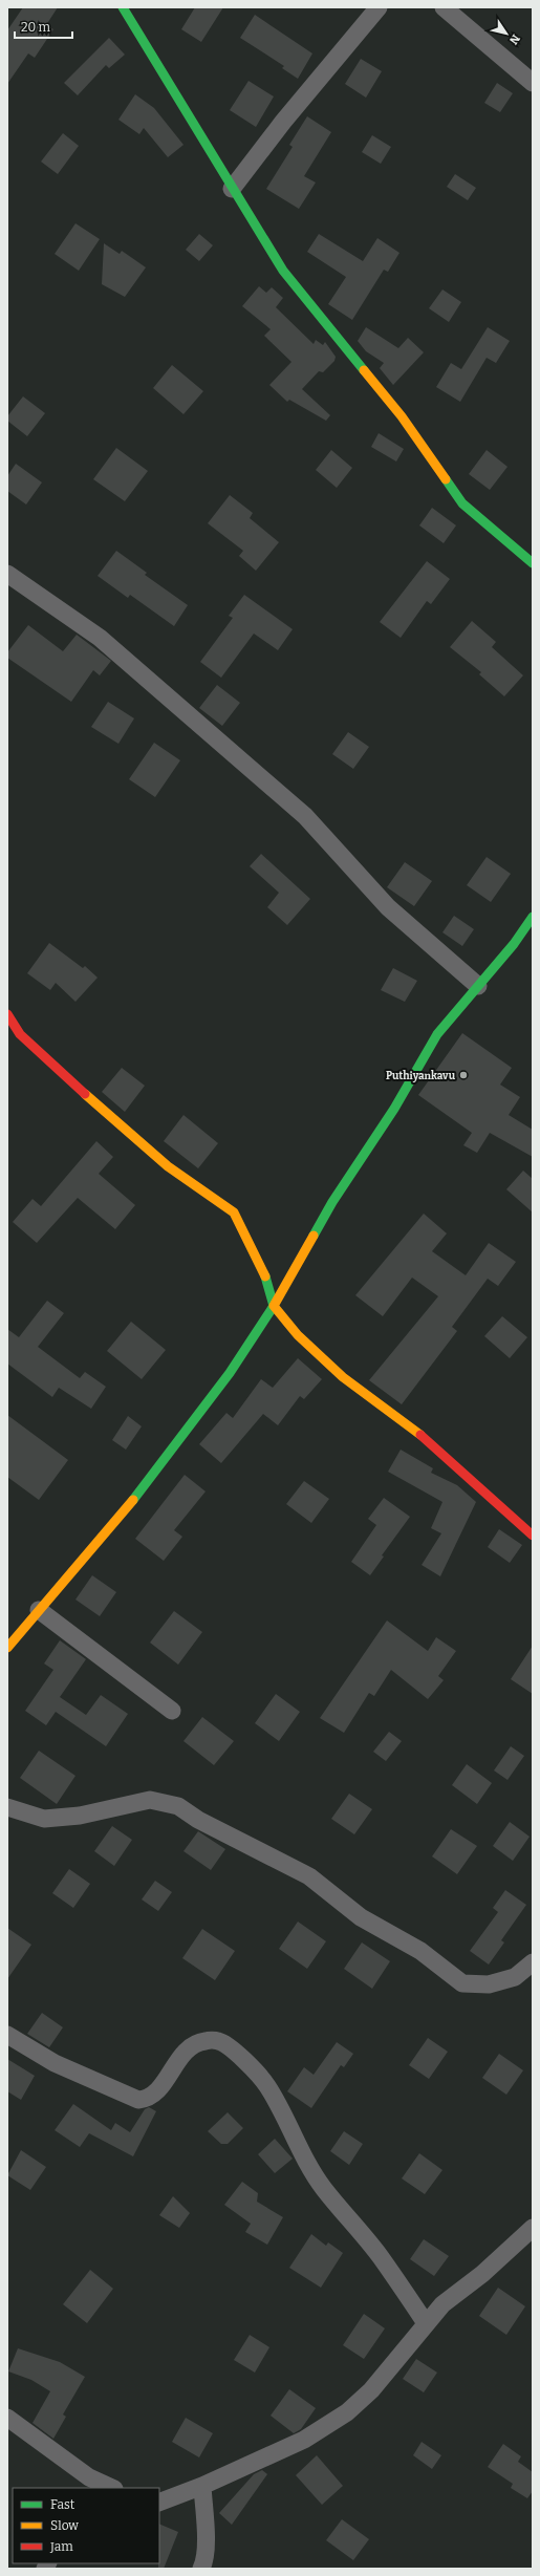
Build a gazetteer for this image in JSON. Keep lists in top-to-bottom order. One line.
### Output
{"places":["Puthiyankavu"],"legend":["Fast","Slow","Jam"],"scale_bar":"20 m","north":"bottom right"}
